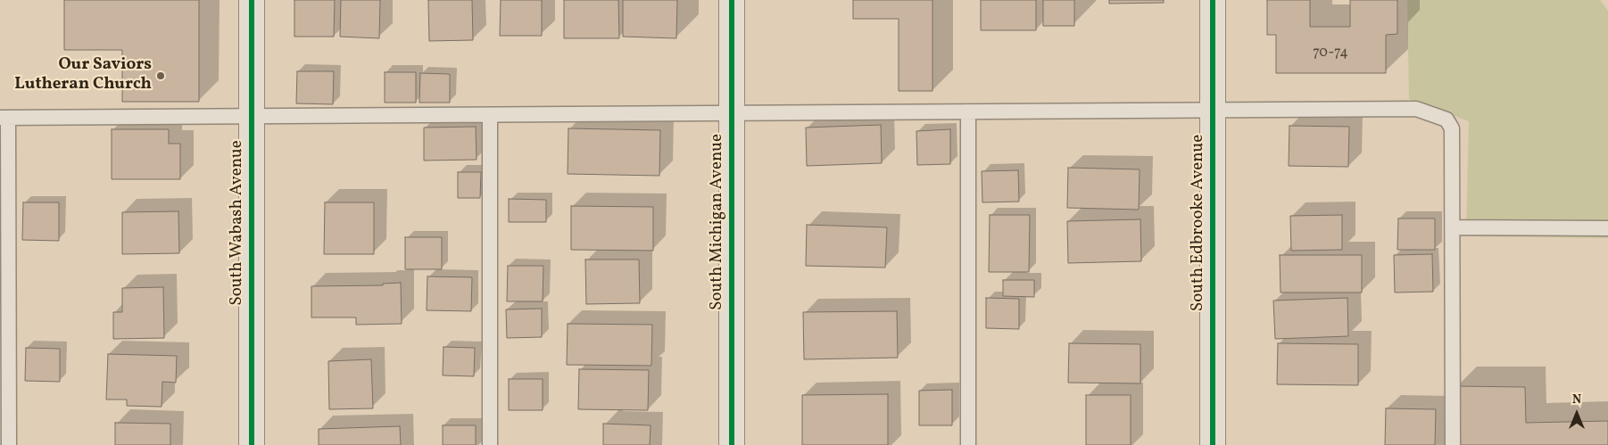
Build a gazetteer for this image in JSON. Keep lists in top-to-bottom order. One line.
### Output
{"streets":{"street":["South Michigan Avenue","South Wabash Avenue","South Edbrooke Avenue"]},"places":["Our Saviors Lutheran Church"],"house_numbers":["70-74"],"north":"top"}
